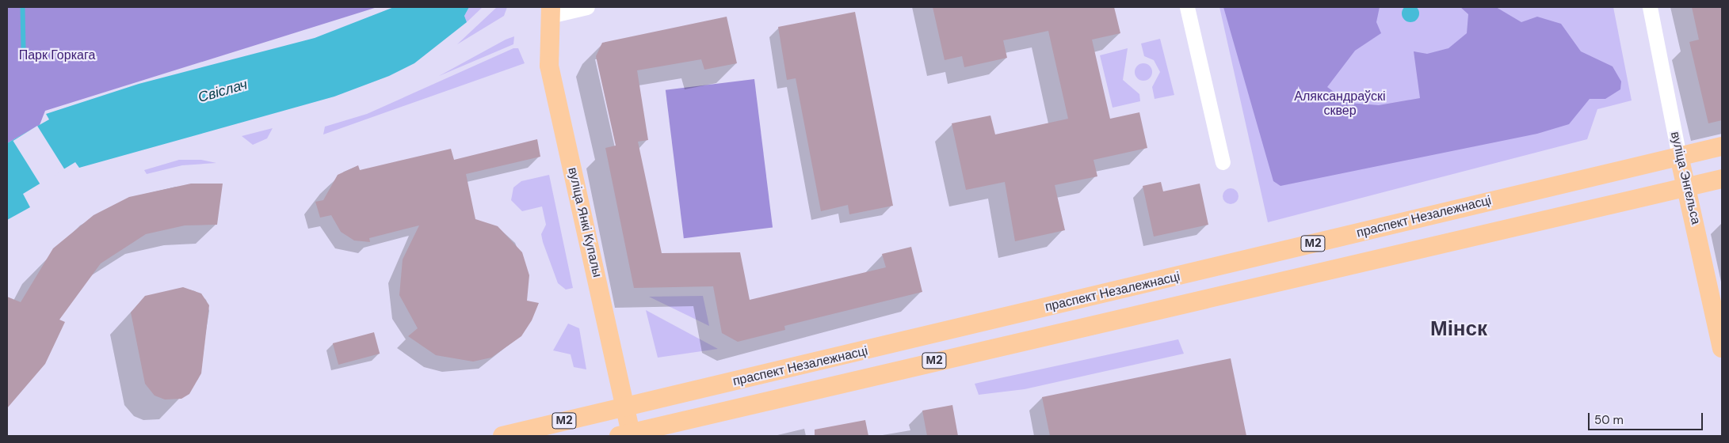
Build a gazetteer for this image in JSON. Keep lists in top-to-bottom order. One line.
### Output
{"streets":{"main road":["вуліца Энгельса","праспект Незалежнасці","вуліца Янкі Купалы","М2"]},"crossings":[["вуліца Энгельса","праспект Незалежнасці"],["праспект Незалежнасці","вуліца Янкі Купалы"]],"districts":["Мінск"],"water":["Свіслач"],"parks":["Парк Горкага","Аляксандраўскі сквер"],"scale_bar":"50 m"}
